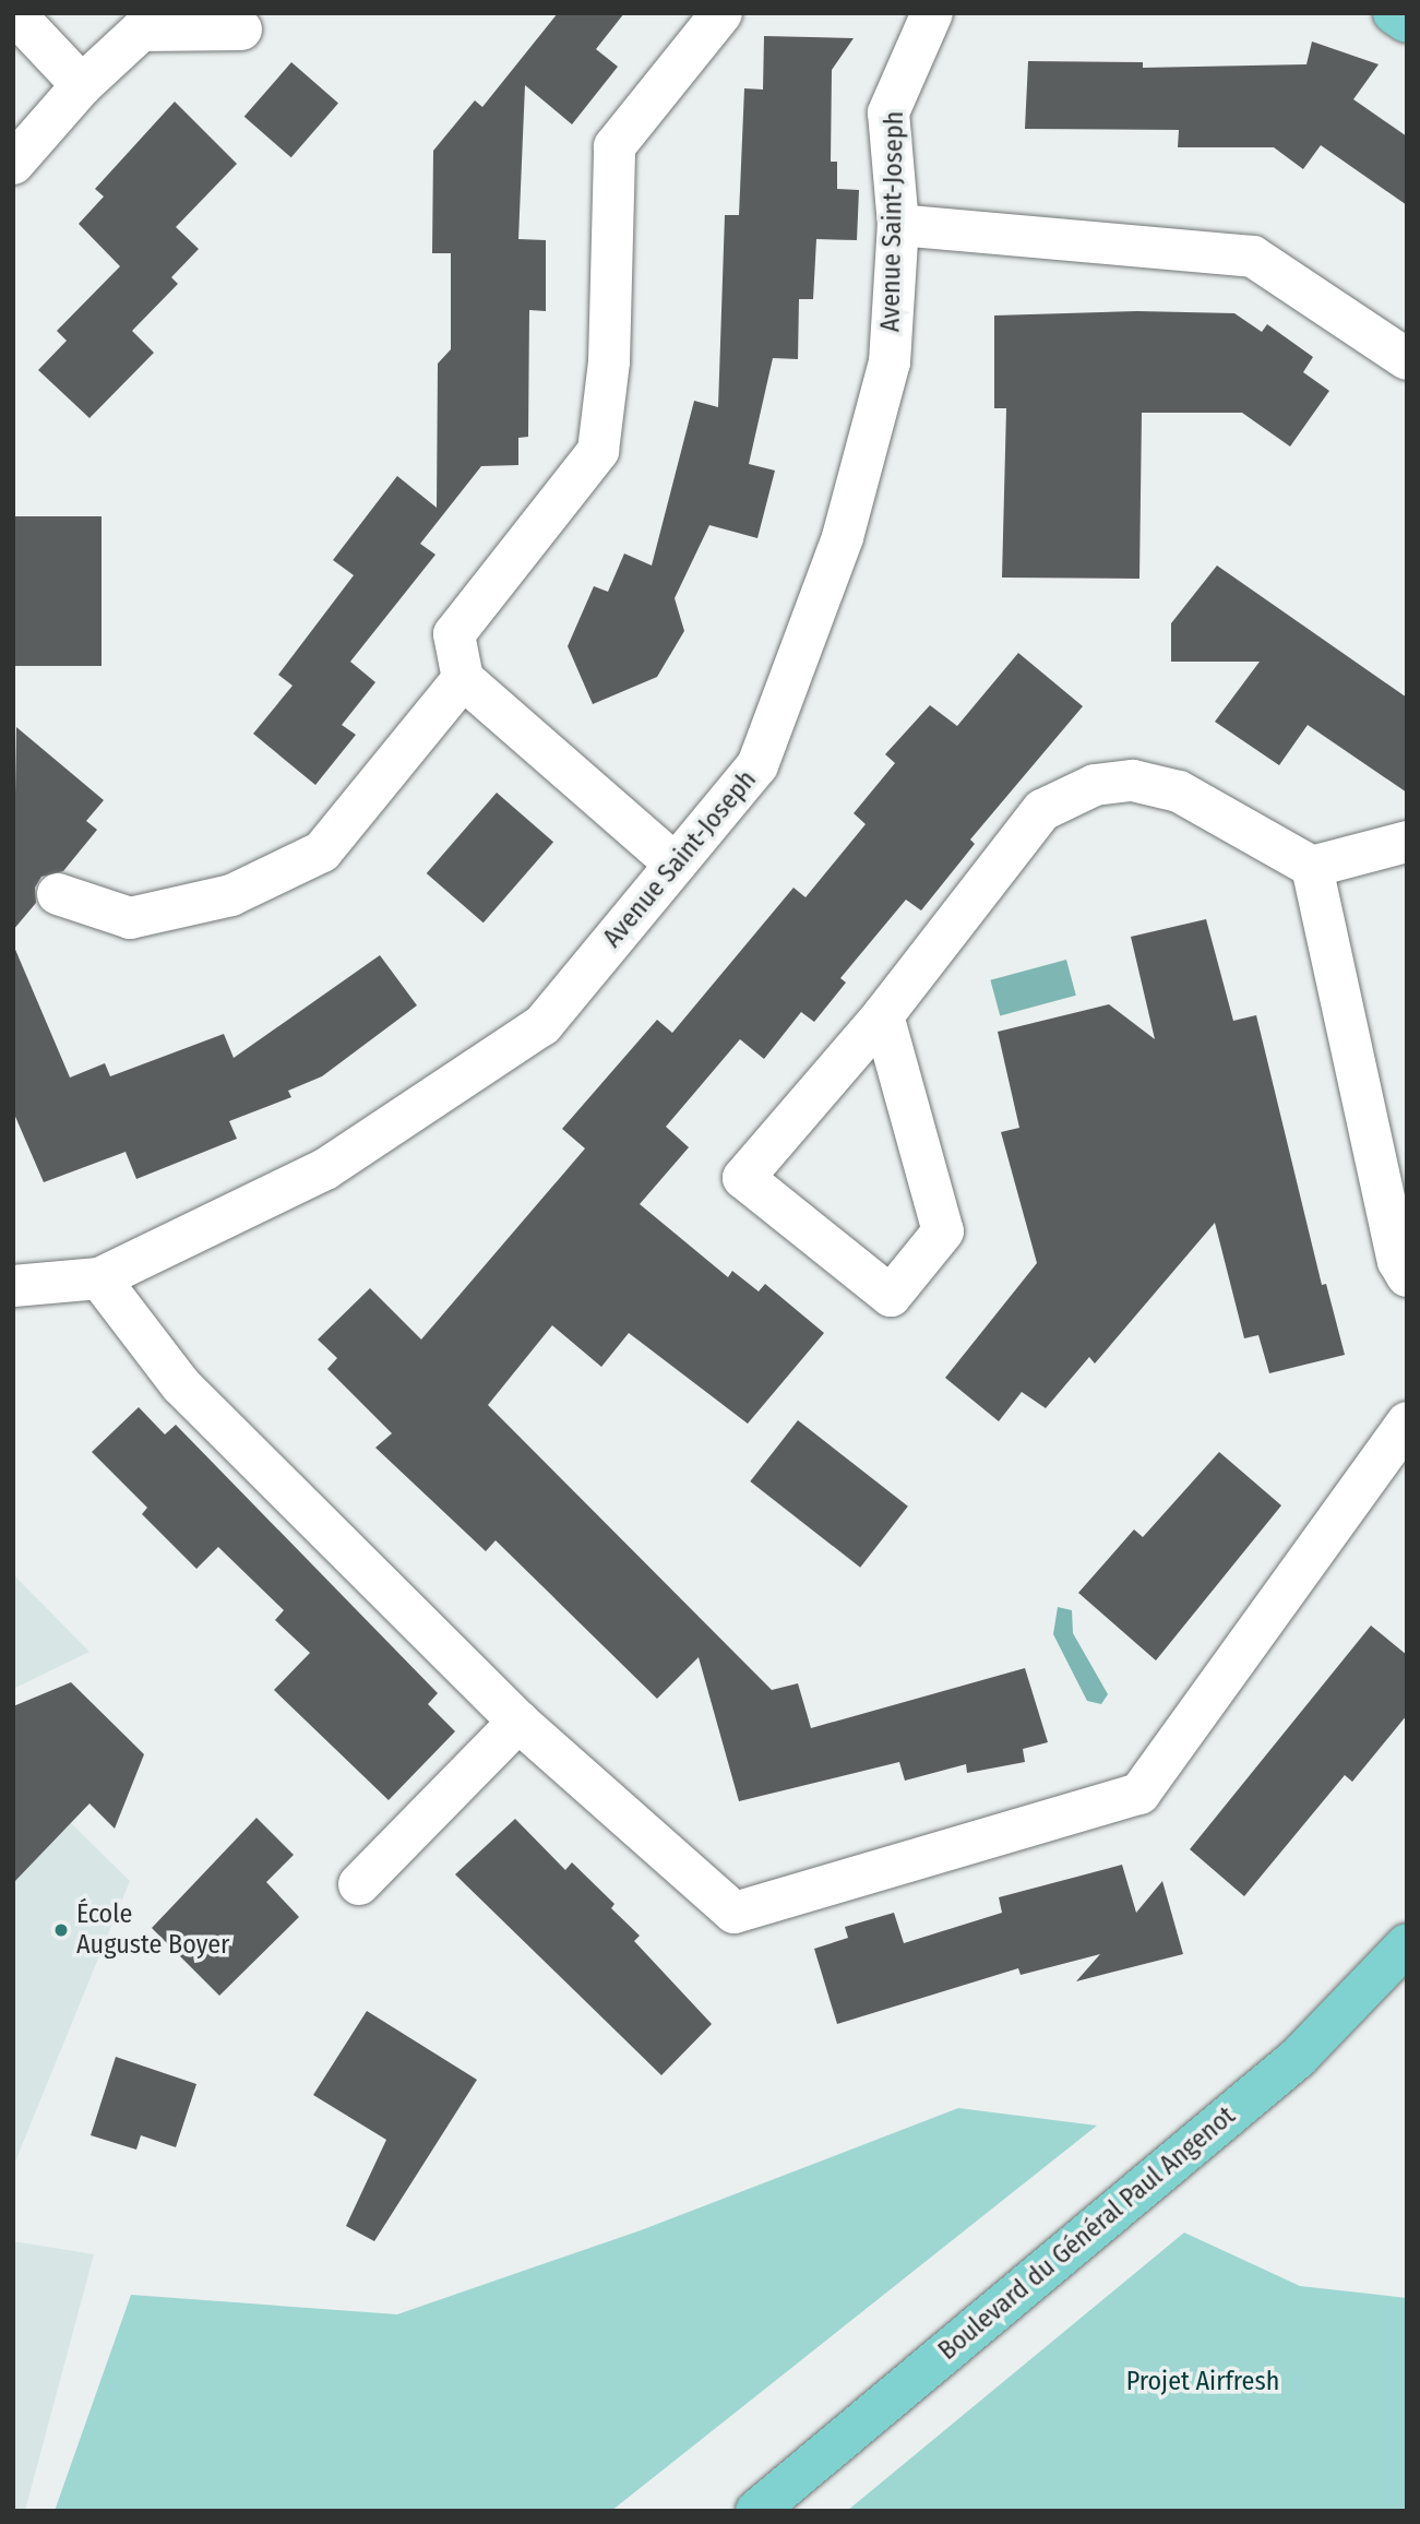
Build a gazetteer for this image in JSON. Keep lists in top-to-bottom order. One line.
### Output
{"streets":{"main road":["Boulevard du Général Paul Angenot"],"street":["Avenue Saint-Joseph"]},"parks":["Projet Airfresh"],"places":["École Auguste Boyer"]}
